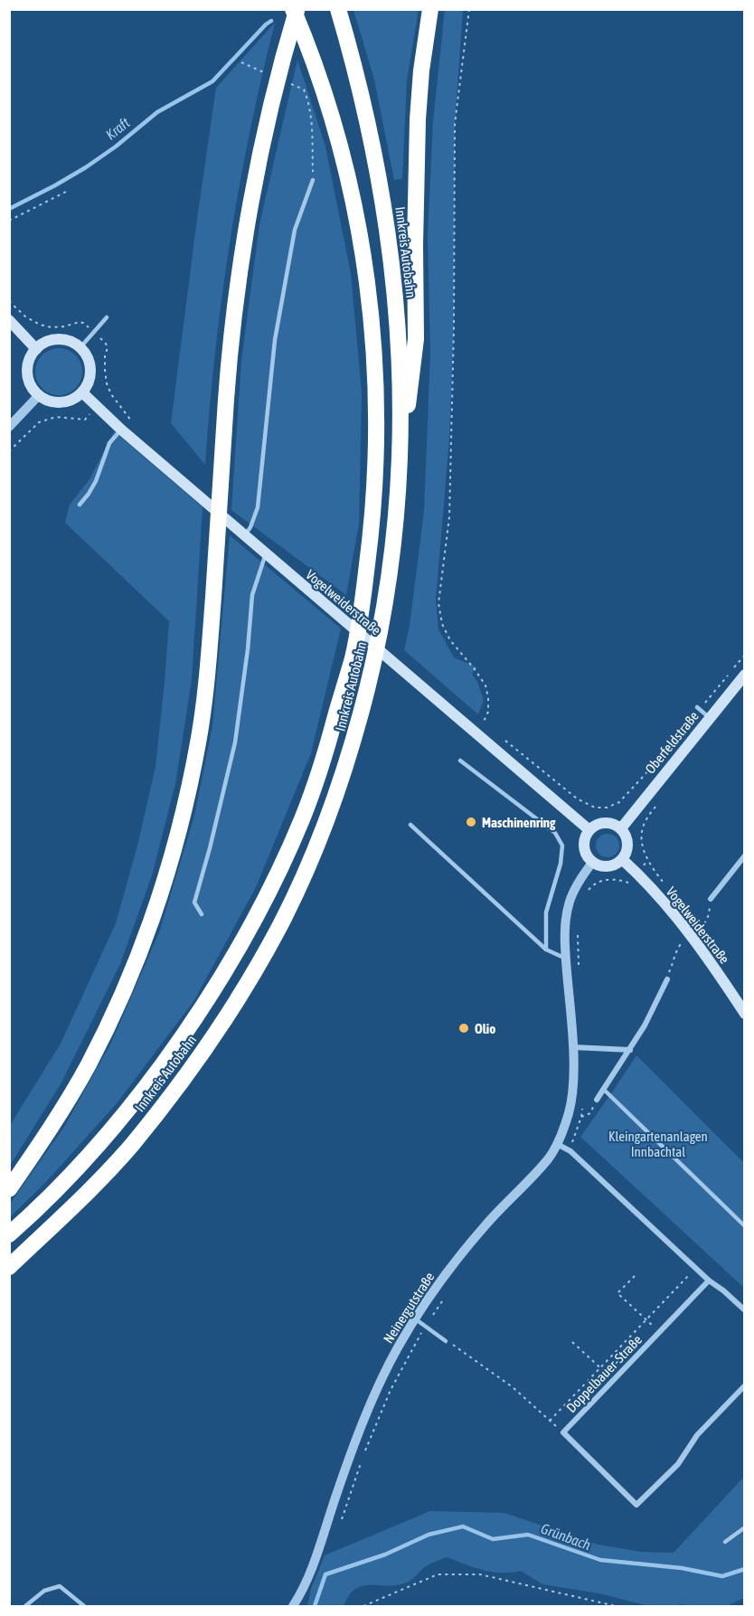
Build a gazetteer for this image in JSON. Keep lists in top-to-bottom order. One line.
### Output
{"streets":{"highway":["Innkreis Autobahn"],"main road":["Vogelweiderstraße","Oberfeldstraße"],"street":["Neinergutstraße","Doppelbauer-Straße"]},"crossings":[["Vogelweiderstraße","Oberfeldstraße"],["Vogelweiderstraße","Neinergutstraße"],["Oberfeldstraße","Neinergutstraße"]],"water":["Kraft","Grünbach"],"parks":["Kleingartenanlagen Innbachtal"],"places":["Maschinenring","Olio"]}
